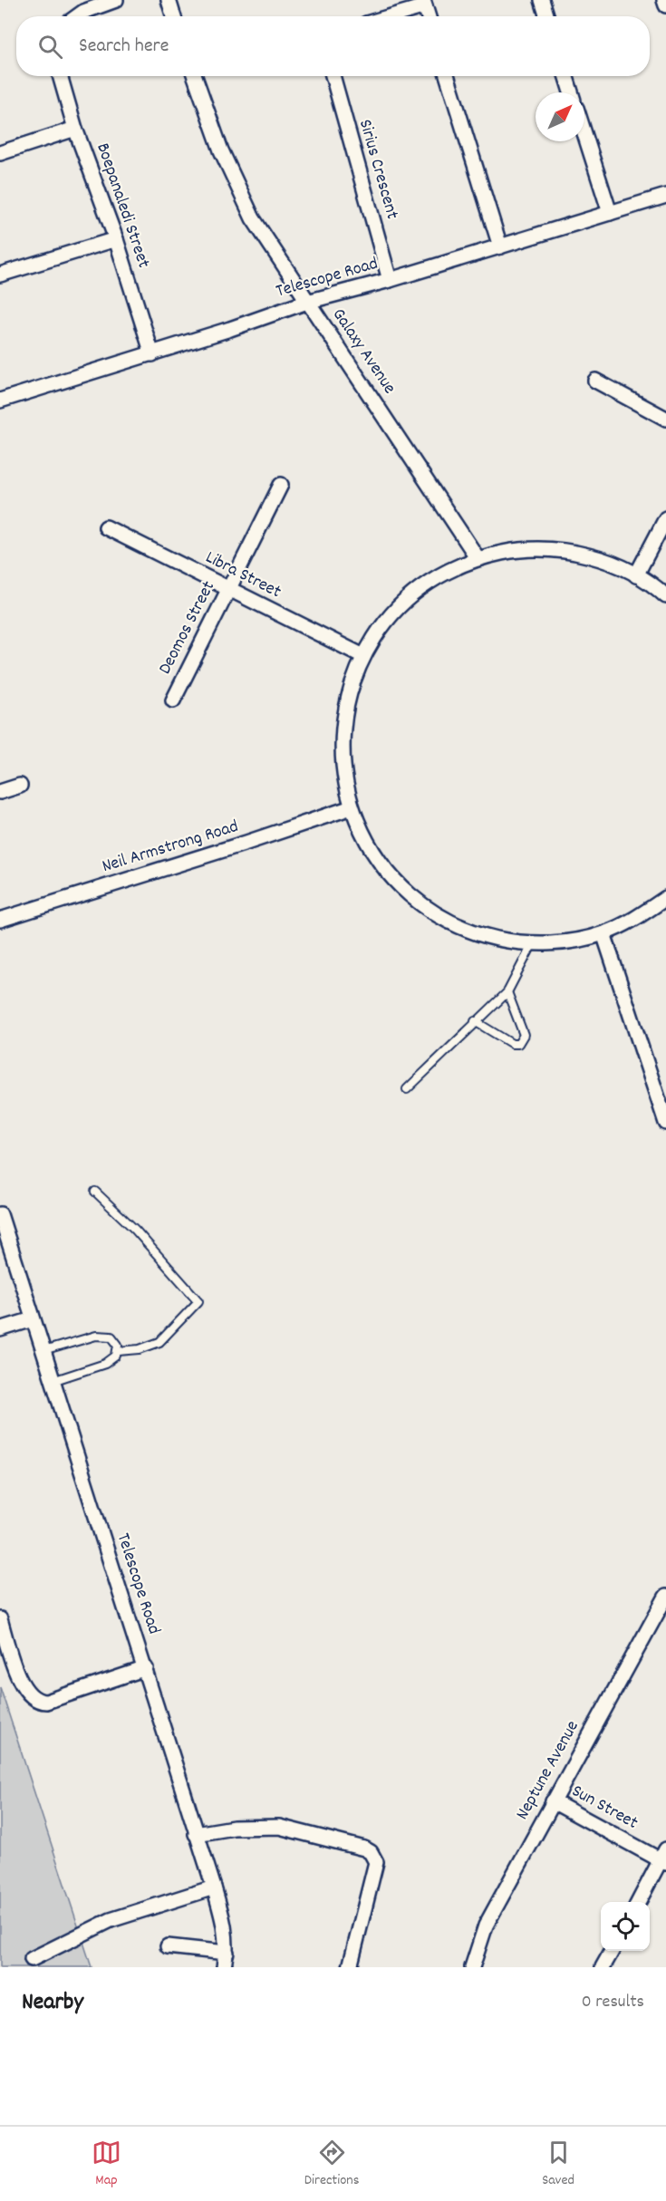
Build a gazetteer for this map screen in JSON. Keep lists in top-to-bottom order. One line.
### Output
{"streets":{"street":["Sirius Crescent","Boepanaledi Street","Telescope Road","Galaxy Avenue","Libra Street","Deomos Street","Neil Armstrong Road","Neptune Avenue","Sun Street"]},"crossings":[["Sirius Crescent","Telescope Road"],["Boepanaledi Street","Telescope Road"],["Telescope Road","Galaxy Avenue"],["Libra Street","Deomos Street"],["Neptune Avenue","Sun Street"]],"north":"top right","page":{"search":"Search here","heading":["Nearby","0 results"],"nav":["Map","Directions","Saved"]}}
